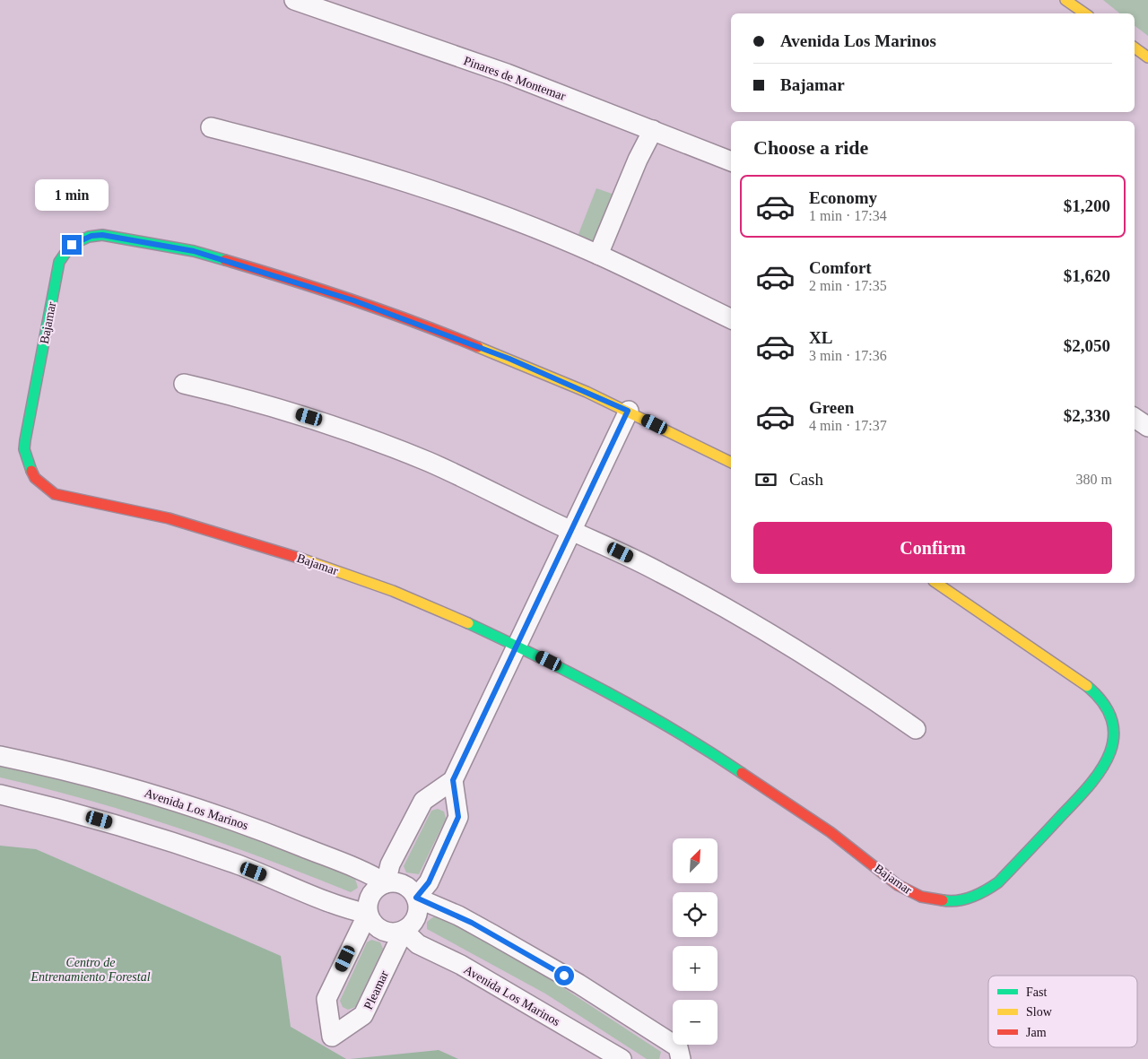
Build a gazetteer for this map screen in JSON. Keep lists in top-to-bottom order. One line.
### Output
{"streets":{"street":["Pinares de Montemar","Bajamar","Avenida Los Marinos","Pleamar"]},"crossings":[["Avenida Los Marinos","Pleamar"]],"parks":["Centro de Entrenamiento Forestal"],"legend":["Fast","Slow","Jam"],"north":"top right","page":{"banner":["Avenida Los Marinos","Bajamar"],"heading":"Choose a ride","list":[{"name":"Economy","note":"1 min · 17:34","value":"$1,200"},{"name":"Comfort","note":"2 min · 17:35","value":"$1,620"},{"name":"XL","note":"3 min · 17:36","value":"$2,050"},{"name":"Green","note":"4 min · 17:37","value":"$2,330"}],"bubble":"1 min","pay":["Cash","380 m"],"buttons":"Confirm","map_buttons":["+","−"]}}
